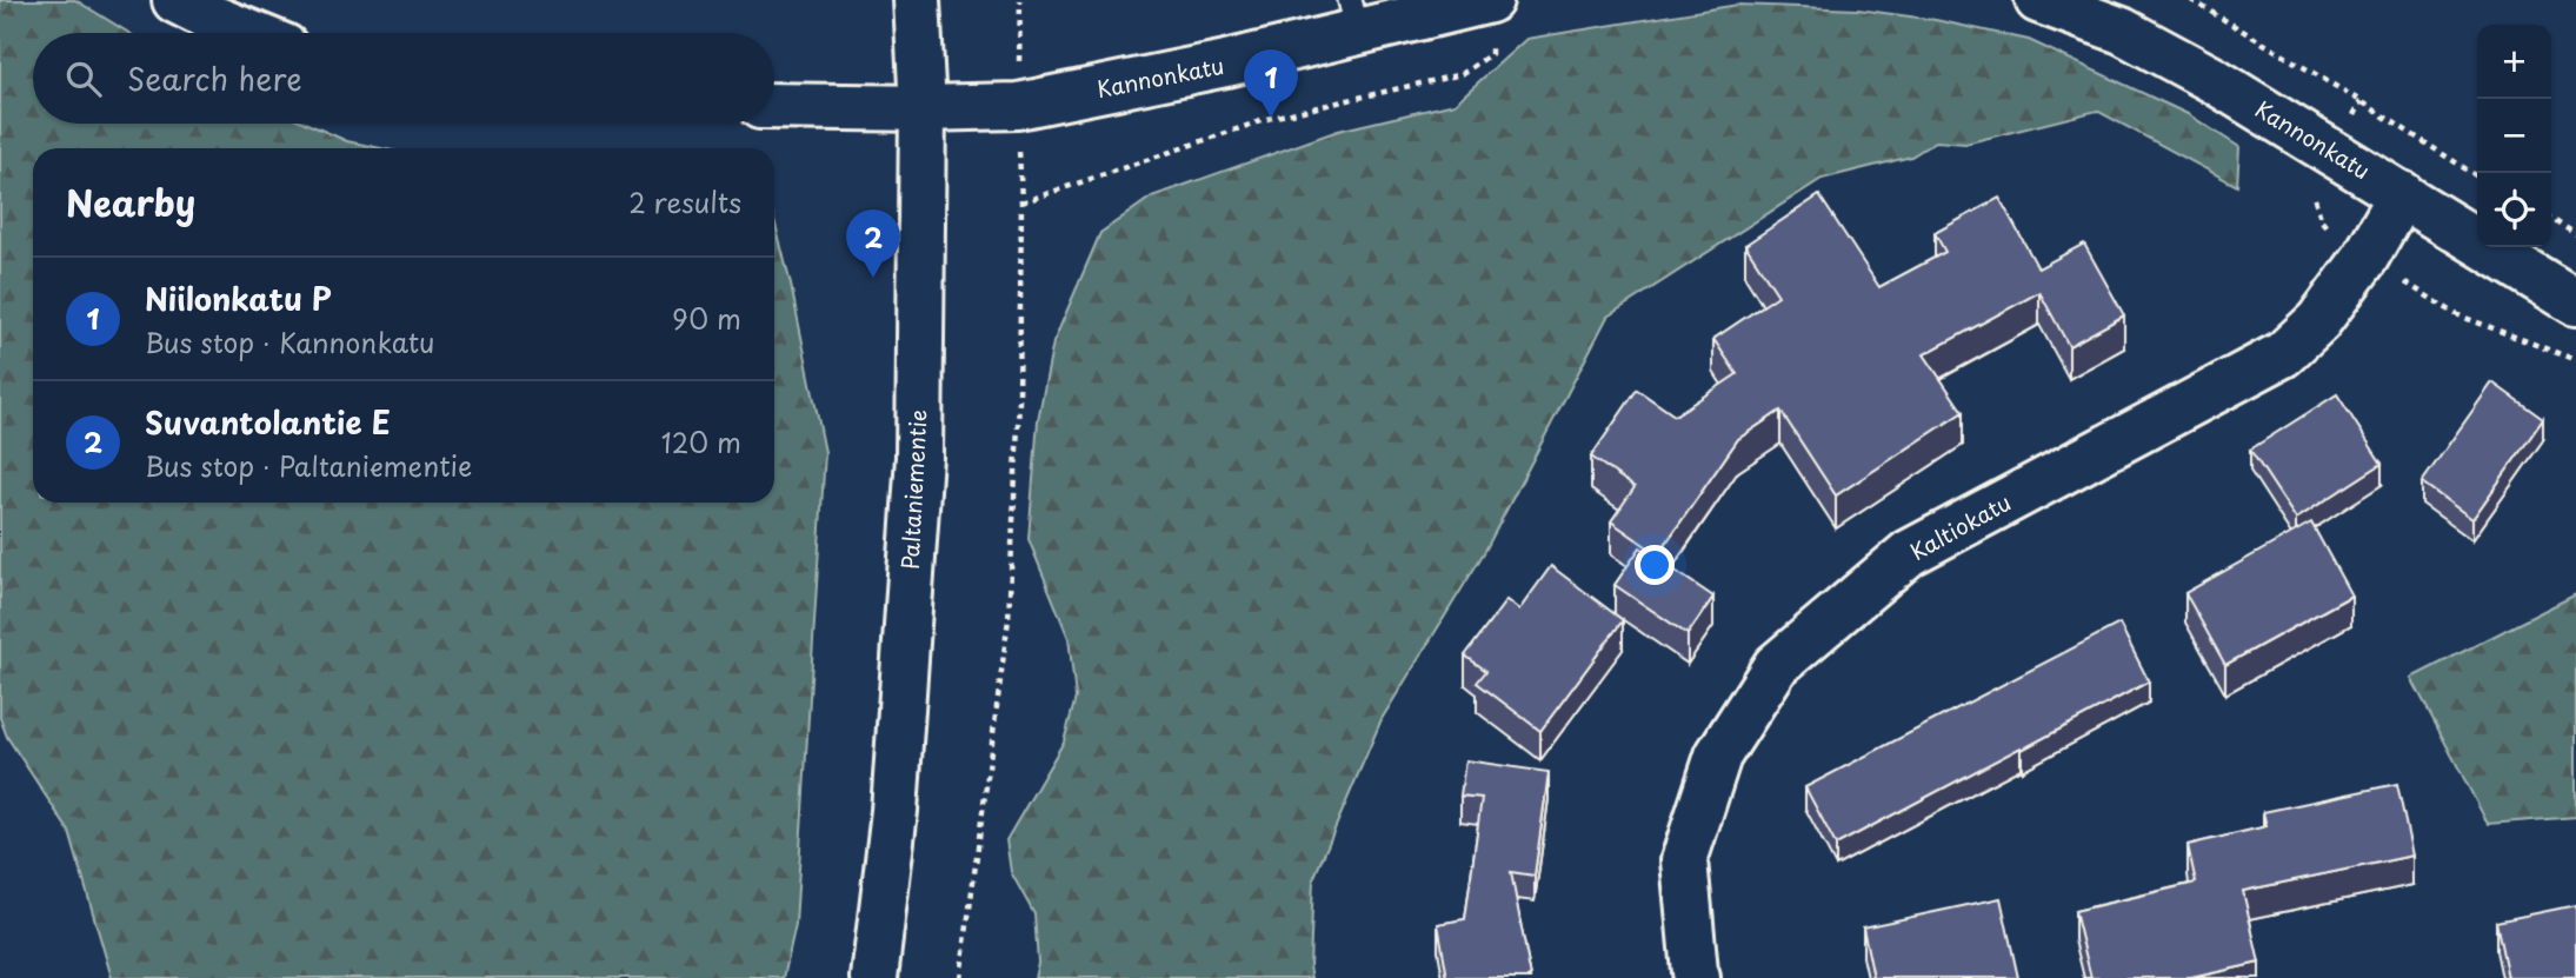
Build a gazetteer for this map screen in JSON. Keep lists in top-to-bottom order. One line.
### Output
{"streets":{"street":["Kannonkatu","Paltaniementie","Kaltiokatu"]},"crossings":[["Kannonkatu","Paltaniementie"],["Kannonkatu","Kaltiokatu"]],"page":{"map_buttons":["+","−"],"search":"Search here","pins":["1","2"],"heading":["Nearby","2 results"],"list":[{"mark":"1","name":"Niilonkatu P","note":"Bus stop · Kannonkatu","value":"90 m"},{"mark":"2","name":"Suvantolantie E","note":"Bus stop · Paltaniementie","value":"120 m"}]}}
